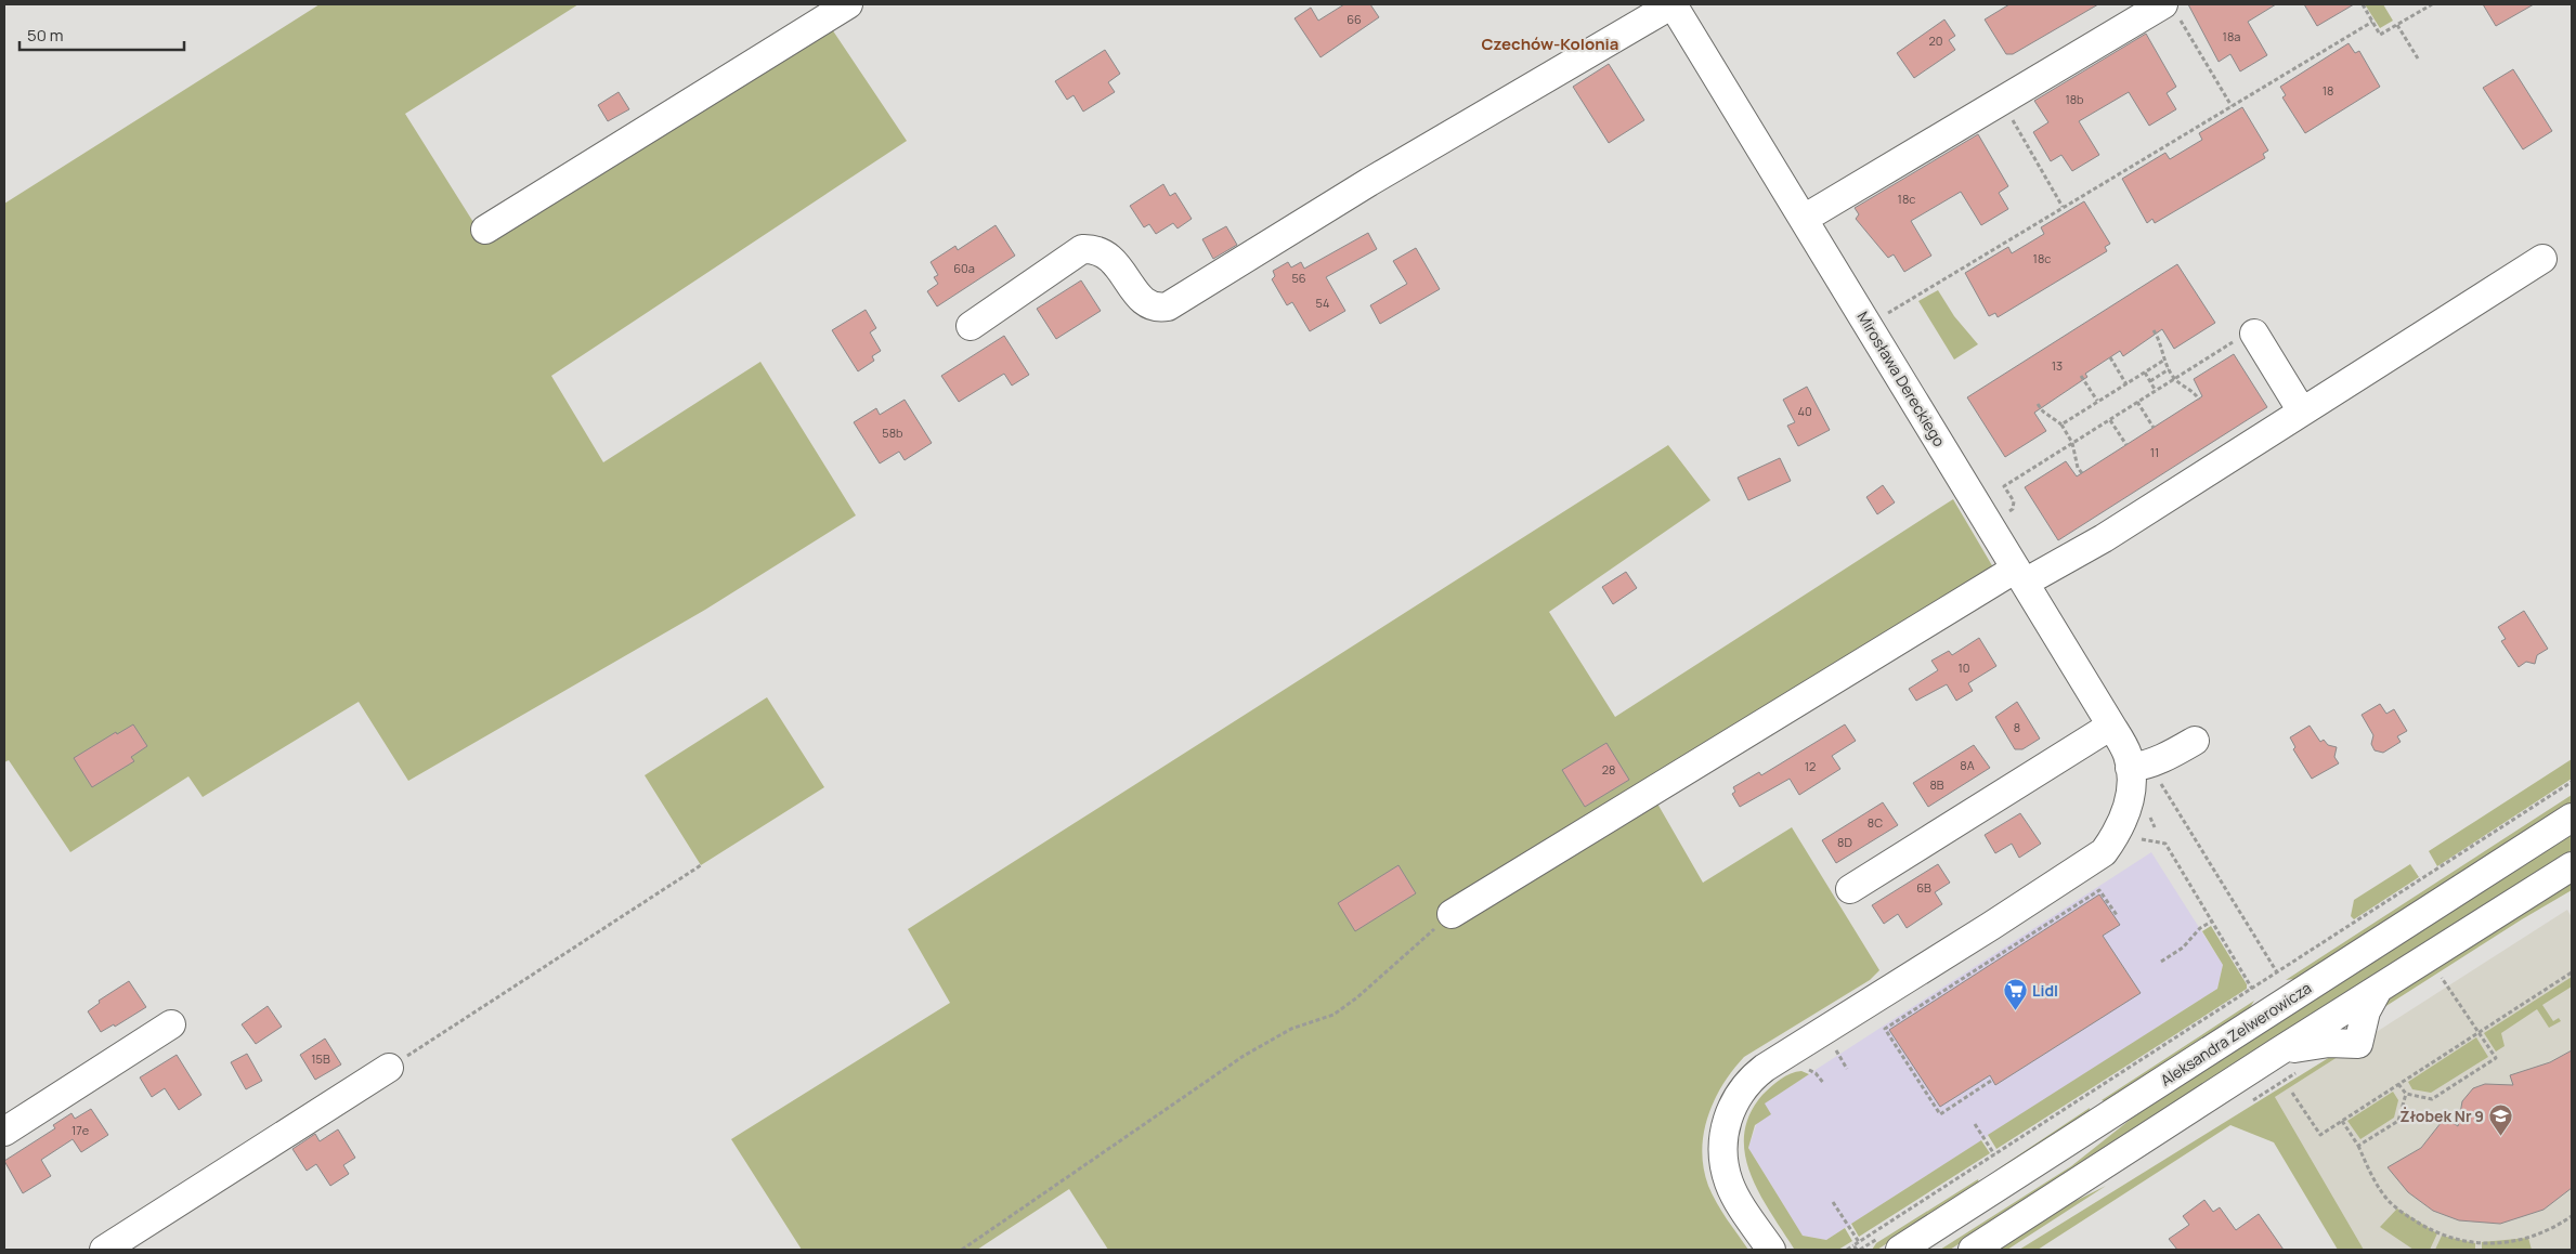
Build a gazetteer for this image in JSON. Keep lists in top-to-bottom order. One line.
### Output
{"streets":{"street":["Mirosława Dereckiego","Aleksandra Zelwerowicza"]},"districts":["Czechów-Kolonia"],"places":{"supermarket":["Lidl"],"school or university":["Żłobek Nr 9"]},"house_numbers":["66","18a","20","18","18b","18c","18c","60a","56","54","13","40","58b","11","10","8","8A","12","28","8B","8C","8D","6B","15B","17e"],"scale_bar":"50 m"}
